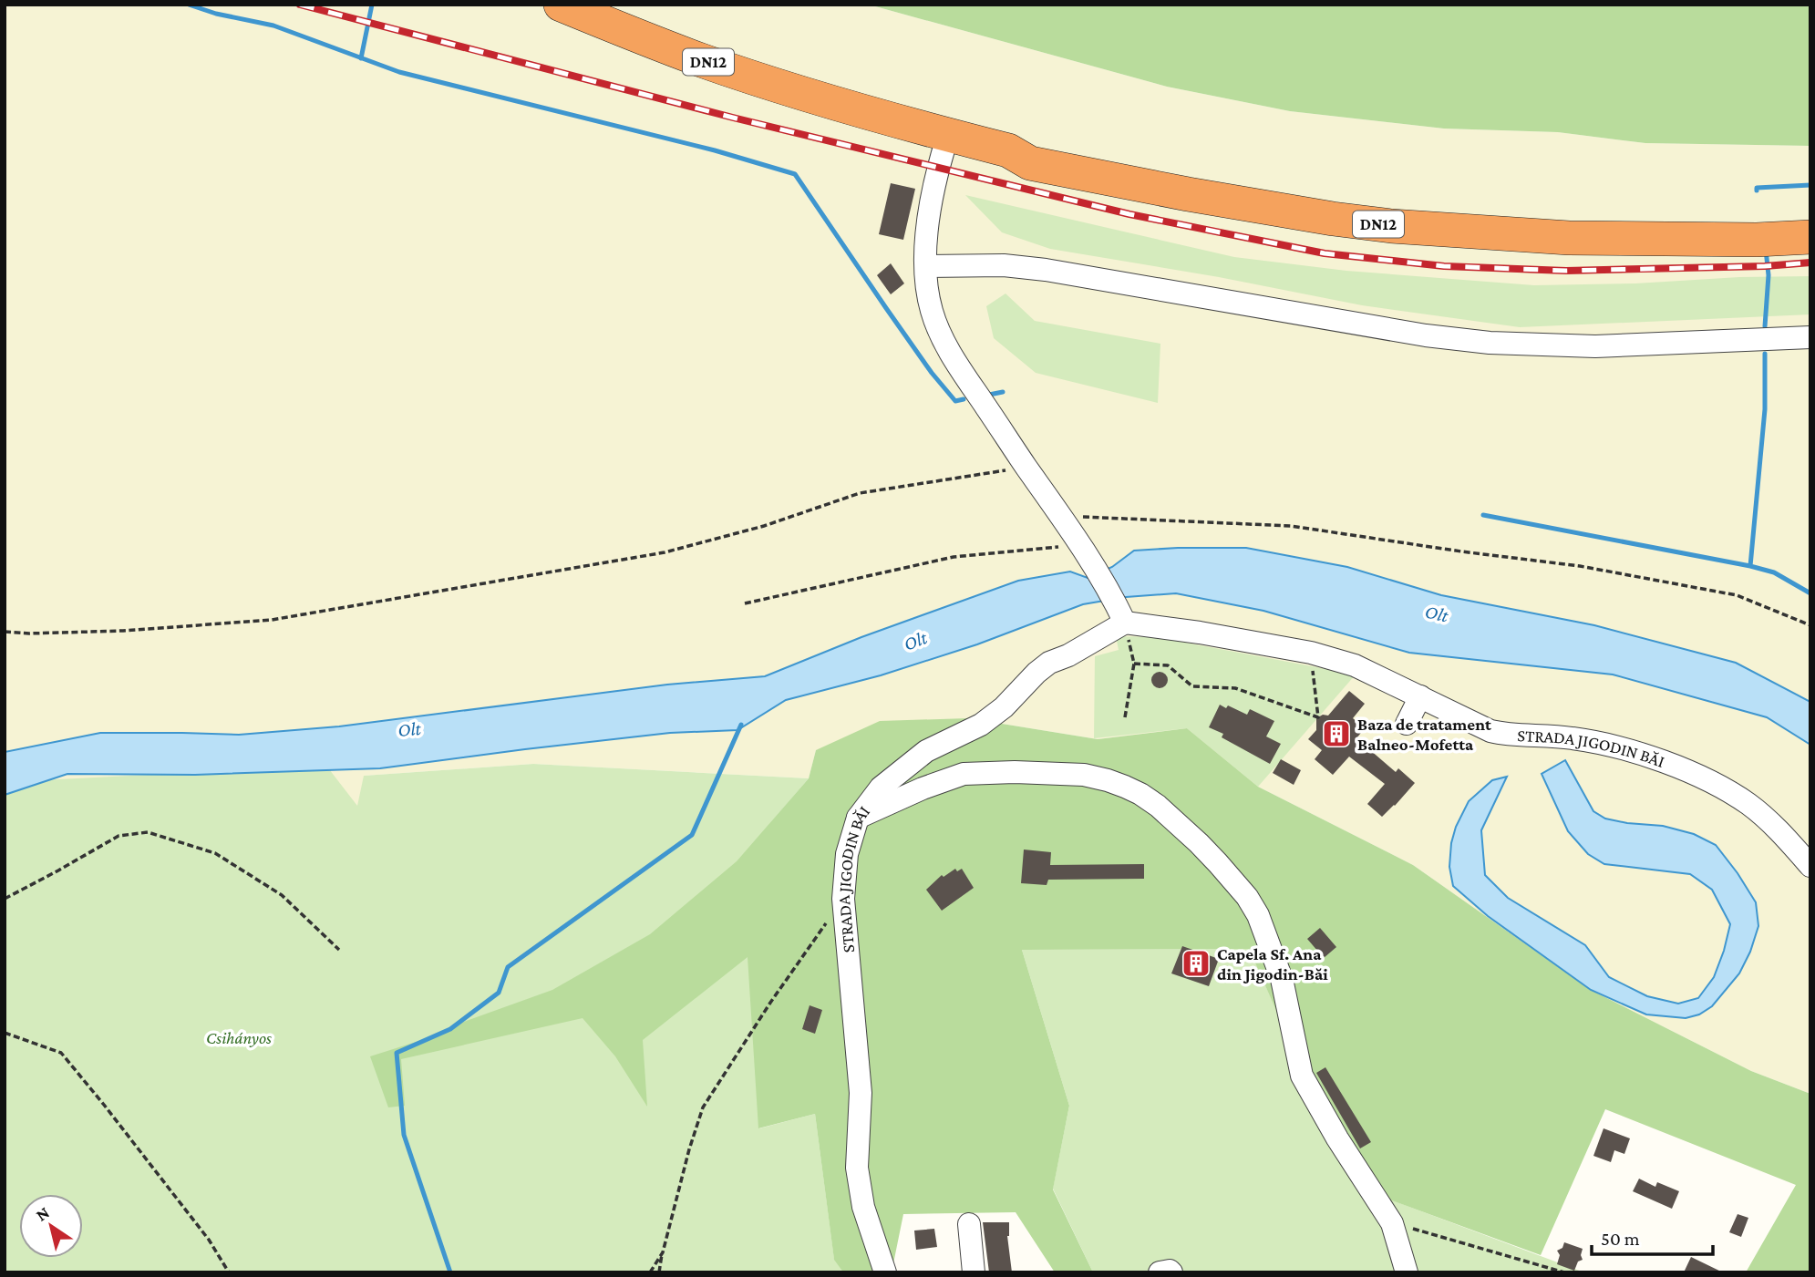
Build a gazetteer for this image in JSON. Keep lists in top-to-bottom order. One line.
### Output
{"streets":{"highway":["DN12"],"street":["STRADA JIGODIN BĂI"]},"water":["Olt"],"parks":["Csihányos"],"places":{"building":["Baza de tratament Balneo-Mofetta","Capela Sf. Ana din Jigodin-Băi"]},"scale_bar":"50 m","north":"top left"}
